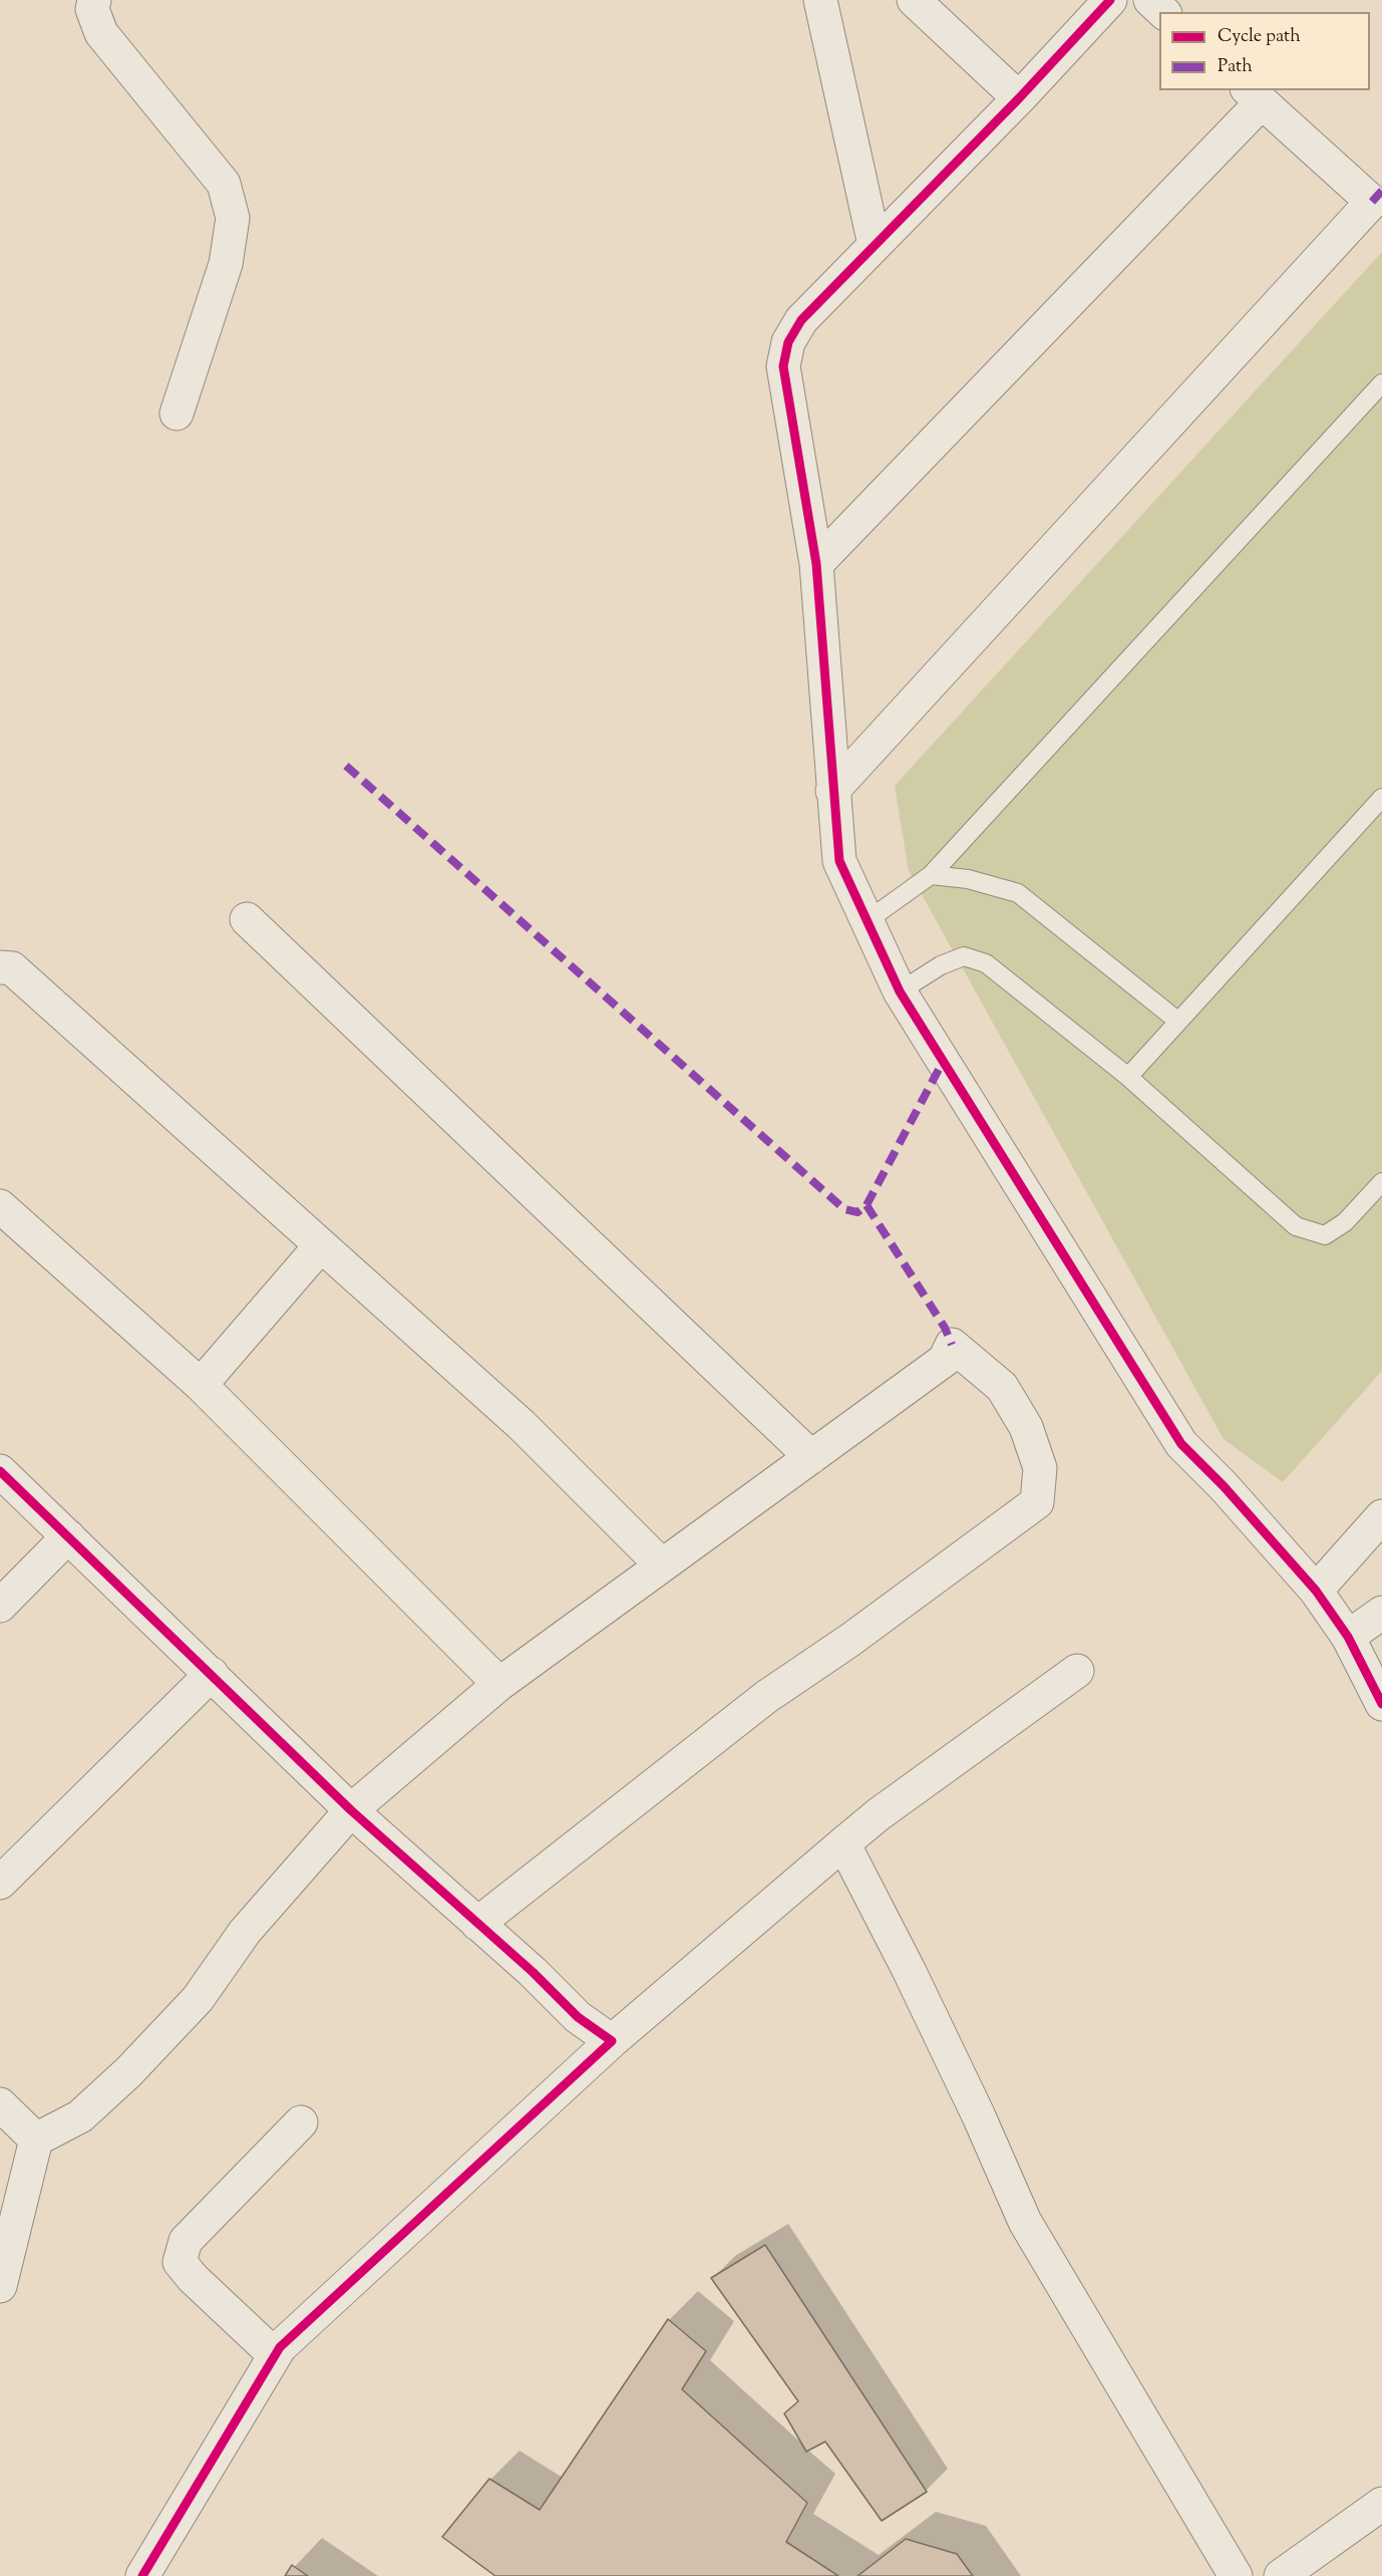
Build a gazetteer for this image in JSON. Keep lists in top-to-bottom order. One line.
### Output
{"legend":["Cycle path","Path"]}
